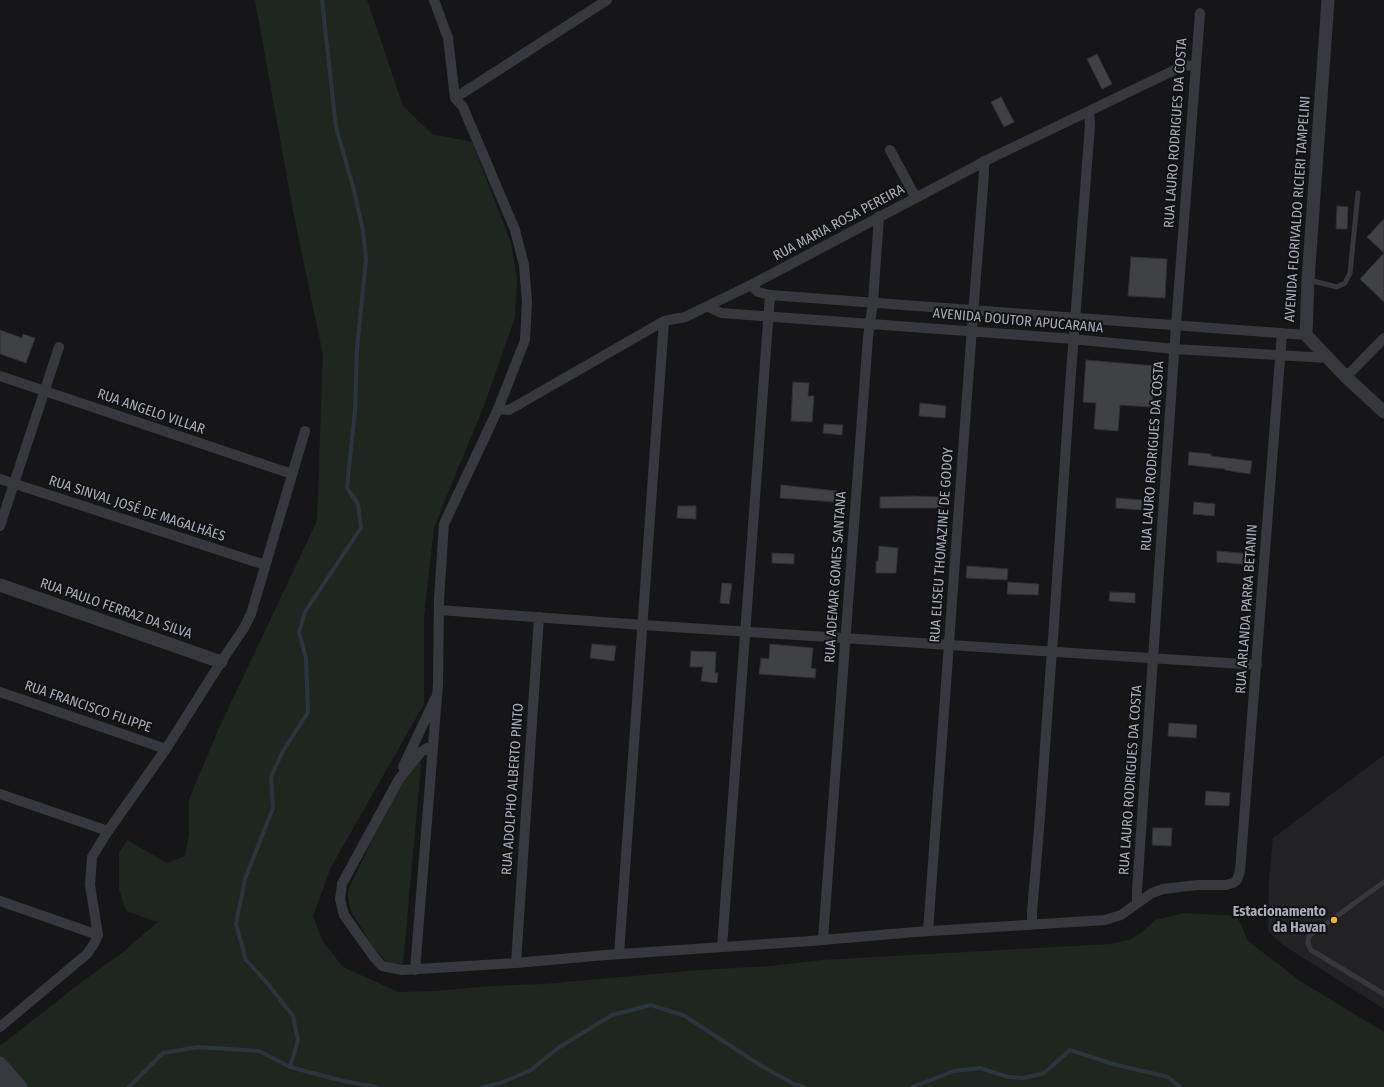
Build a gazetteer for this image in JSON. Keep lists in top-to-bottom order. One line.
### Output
{"streets":{"street":["RUA LAURO RODRIGUES DA COSTA","AVENIDA FLORIVALDO RICIERI TAMPELINI","RUA MARIA ROSA PEREIRA","AVENIDA DOUTOR APUCARANA","RUA ANGELO VILLAR","RUA SINVAL JOSÉ DE MAGALHÃES","RUA ELISEU THOMAZINE DE GODOY","RUA ADEMAR GOMES SANTANA","RUA PAULO FERRAZ DA SILVA","RUA ARLANDA PARRA BETANIN","RUA FRANCISCO FILIPPE","RUA ADOLPHO ALBERTO PINTO"]},"crossings":[["RUA LAURO RODRIGUES DA COSTA","RUA MARIA ROSA PEREIRA"],["RUA LAURO RODRIGUES DA COSTA","AVENIDA DOUTOR APUCARANA"],["RUA LAURO RODRIGUES DA COSTA","RUA ARLANDA PARRA BETANIN"],["AVENIDA FLORIVALDO RICIERI TAMPELINI","AVENIDA DOUTOR APUCARANA"],["RUA MARIA ROSA PEREIRA","AVENIDA DOUTOR APUCARANA"],["RUA MARIA ROSA PEREIRA","RUA ELISEU THOMAZINE DE GODOY"],["RUA MARIA ROSA PEREIRA","RUA ADEMAR GOMES SANTANA"],["AVENIDA DOUTOR APUCARANA","RUA ELISEU THOMAZINE DE GODOY"],["AVENIDA DOUTOR APUCARANA","RUA ADEMAR GOMES SANTANA"],["AVENIDA DOUTOR APUCARANA","RUA ARLANDA PARRA BETANIN"]],"places":["Estacionamento da Havan"]}
